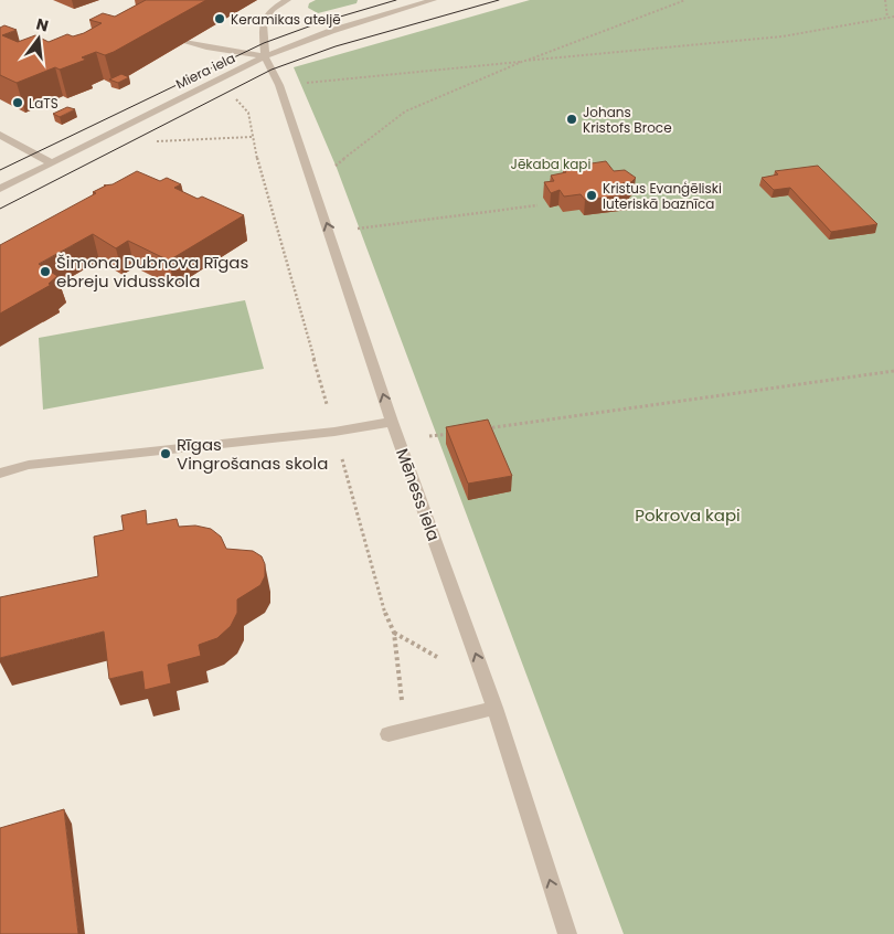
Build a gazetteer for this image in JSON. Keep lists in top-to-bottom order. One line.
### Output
{"streets":{"street":["Miera iela","Mēness iela"]},"crossings":[["Miera iela","Mēness iela"]],"one_way":["Mēness iela"],"parks":["Jēkaba kapi","Pokrova kapi"],"places":["Keramikas ateljē","LaTS","Johans Kristofs Broce","Kristus Evanģēliski luteriskā baznīca","Šimona Dubnova Rīgas ebreju vidusskola","Rīgas Vingrošanas skola"],"north":"top"}
